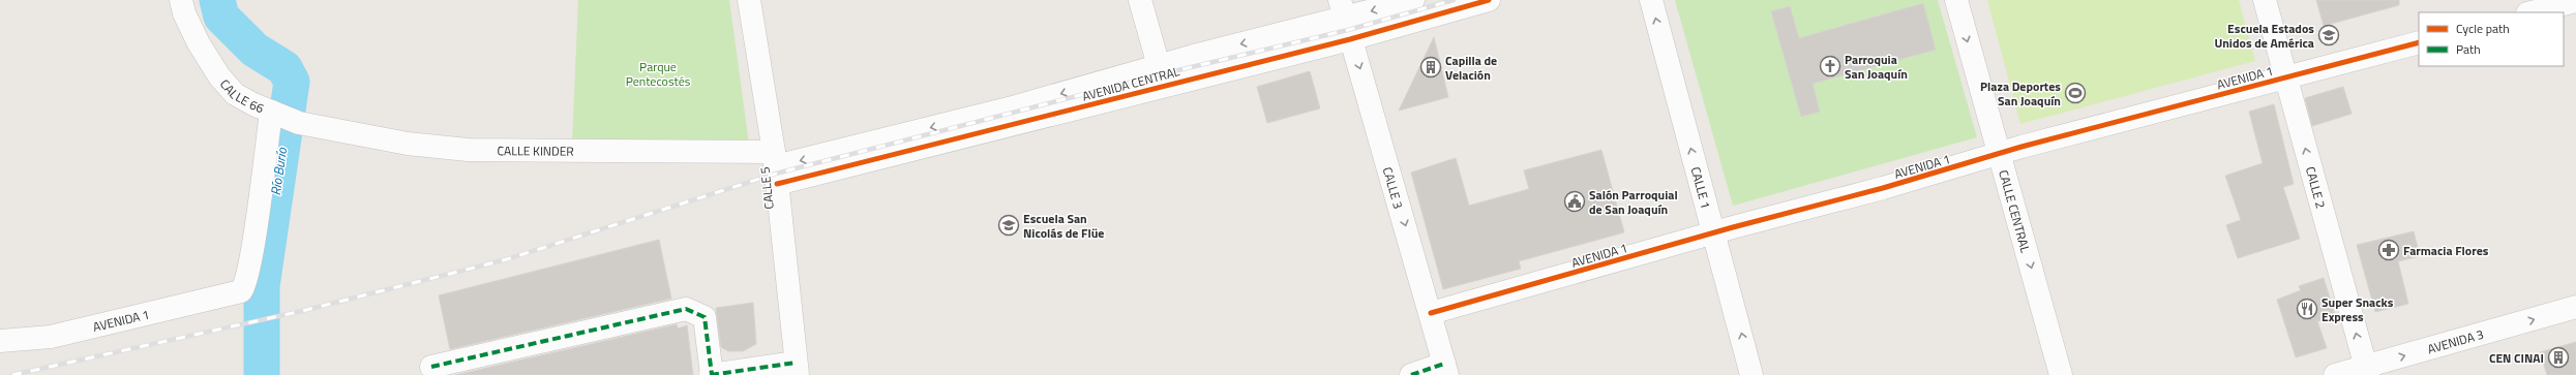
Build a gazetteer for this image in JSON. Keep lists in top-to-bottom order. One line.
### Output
{"streets":{"street":["AVENIDA 1","AVENIDA CENTRAL","CALLE 66","CALLE KINDER","CALLE 3","CALLE 2","CALLE 5","CALLE 1","CALLE CENTRAL","AVENIDA 3"]},"crossings":[["AVENIDA 1","CALLE 66"],["AVENIDA 1","CALLE 3"],["AVENIDA 1","CALLE 2"],["AVENIDA 1","CALLE 1"],["AVENIDA 1","CALLE CENTRAL"],["AVENIDA CENTRAL","CALLE KINDER"],["AVENIDA CENTRAL","CALLE 3"],["AVENIDA CENTRAL","CALLE 5"],["CALLE 66","CALLE KINDER"],["CALLE KINDER","CALLE 5"],["CALLE 2","AVENIDA 3"]],"one_way":["CALLE 3","CALLE 2","CALLE 1","CALLE CENTRAL","AVENIDA 3"],"water":["Río Burío"],"parks":["Parque Pentecostés"],"places":{"school or university":["Escuela Estados Unidos de América","Escuela San Nicolás de Flüe"],"church":["Parroquia San Joaquín"],"building":["Capilla de Velación","CEN CINAI"],"sports":["Plaza Deportes San Joaquín"],"public building":["Salón Parroquial de San Joaquín"],"pharmacy":["Farmacia Flores"],"restaurant":["Super Snacks Express"]},"legend":["Cycle path","Path"]}
